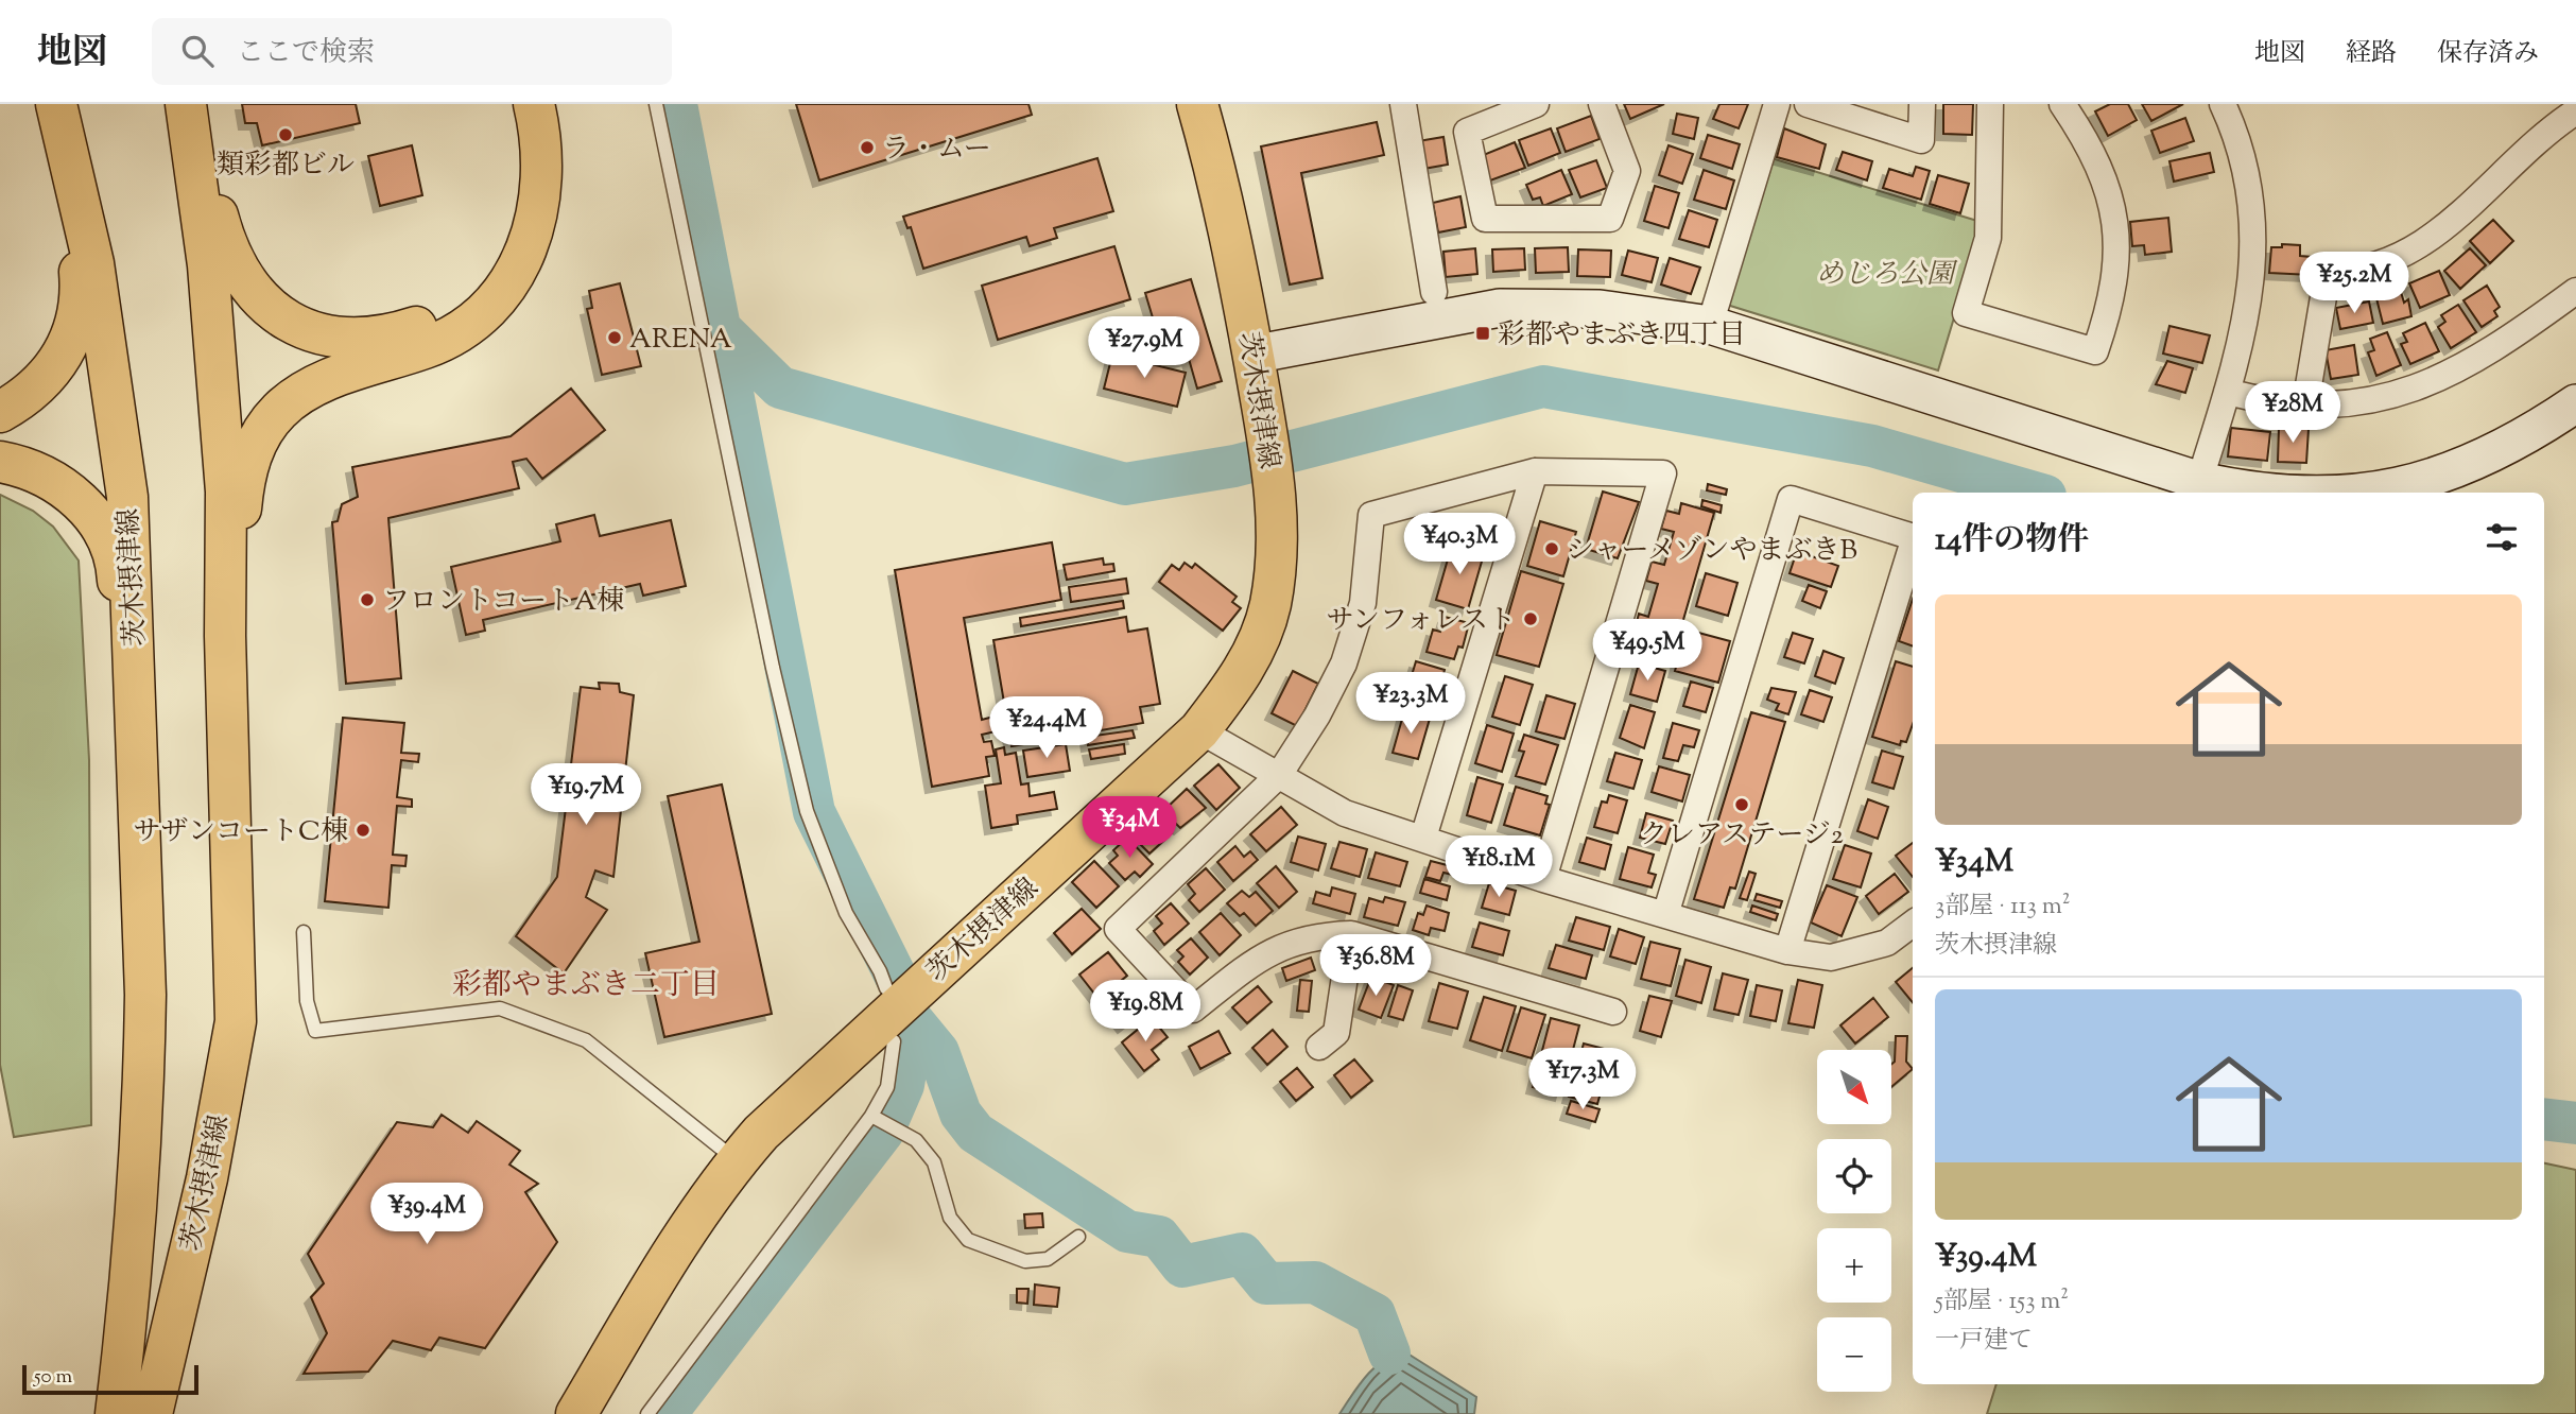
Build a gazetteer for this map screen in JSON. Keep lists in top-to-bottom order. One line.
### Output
{"streets":{"main road":["茨木摂津線"]},"districts":["彩都やまぶき二丁目"],"parks":["めじろ公園"],"places":{"other":["類彩都ビル","ラ・ムー","ARENA","シャーメゾンやまぶきB","フロントコートA棟","サンフォレスト","クレアステージ2","サザンコートC棟"],"transit":["彩都やまぶき四丁目"]},"scale_bar":"50 m","north":"bottom right","page":{"header":"地図","search":"ここで検索","nav":["地図","経路","保存済み"],"price":["¥25.2M","¥27.9M","¥28M","¥40.3M","¥49.5M","¥23.3M","¥24.4M","¥19.7M","¥34M","¥18.1M","¥36.8M","¥19.8M","¥17.3M","¥39.4M"],"heading":"14件の物件","list":[{"name":"¥34M","note":"3部屋 · 113 m² · 茨木摂津線"},{"name":"¥39.4M","note":"5部屋 · 153 m² · 一戸建て"}],"map_buttons":["+","−"],"scale":"50 m"}}
